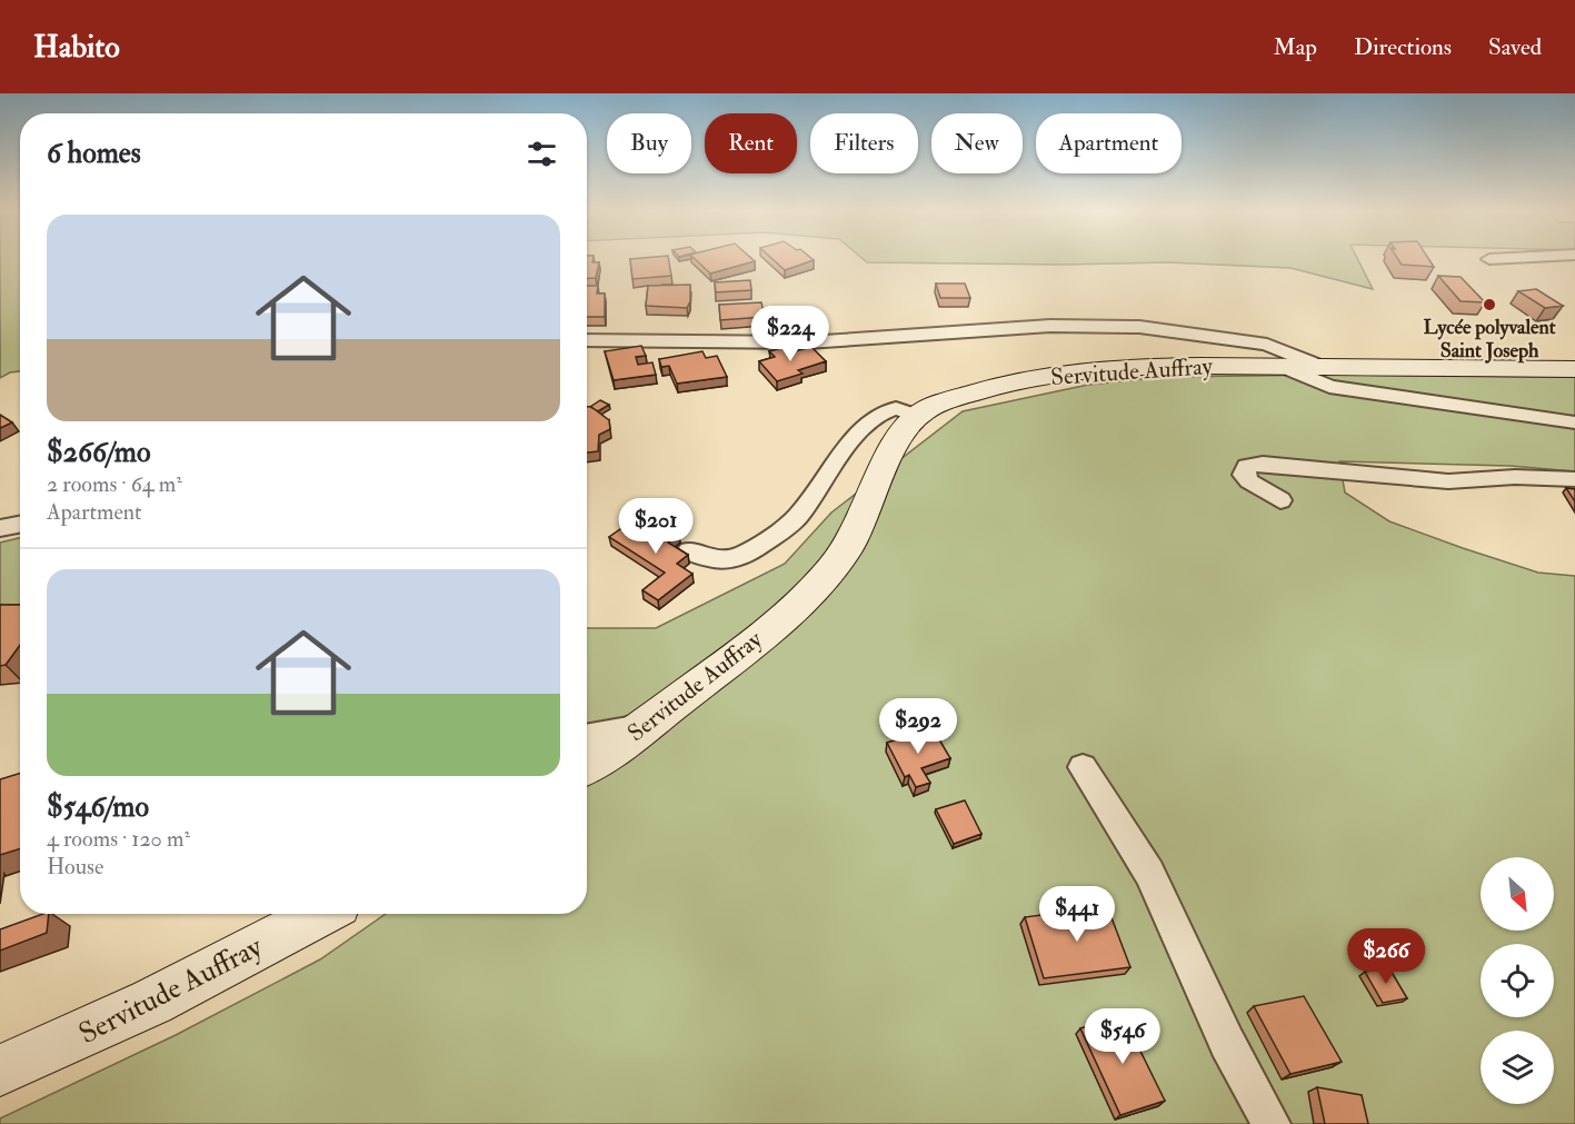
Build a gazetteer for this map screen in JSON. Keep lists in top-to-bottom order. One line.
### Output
{"streets":{"street":["Servitude Auffray"]},"places":["Lycée polyvalent Saint Joseph"],"north":"bottom right","page":{"header":"Habito","nav":["Map","Directions","Saved"],"chip":["Buy","Rent","Filters","New","Apartment"],"heading":"6 homes","list":[{"name":"$266/mo","note":"2 rooms · 64 m² · Apartment"},{"name":"$546/mo","note":"4 rooms · 120 m² · House"}],"price":["$224","$201","$292","$441","$266","$546"]}}
